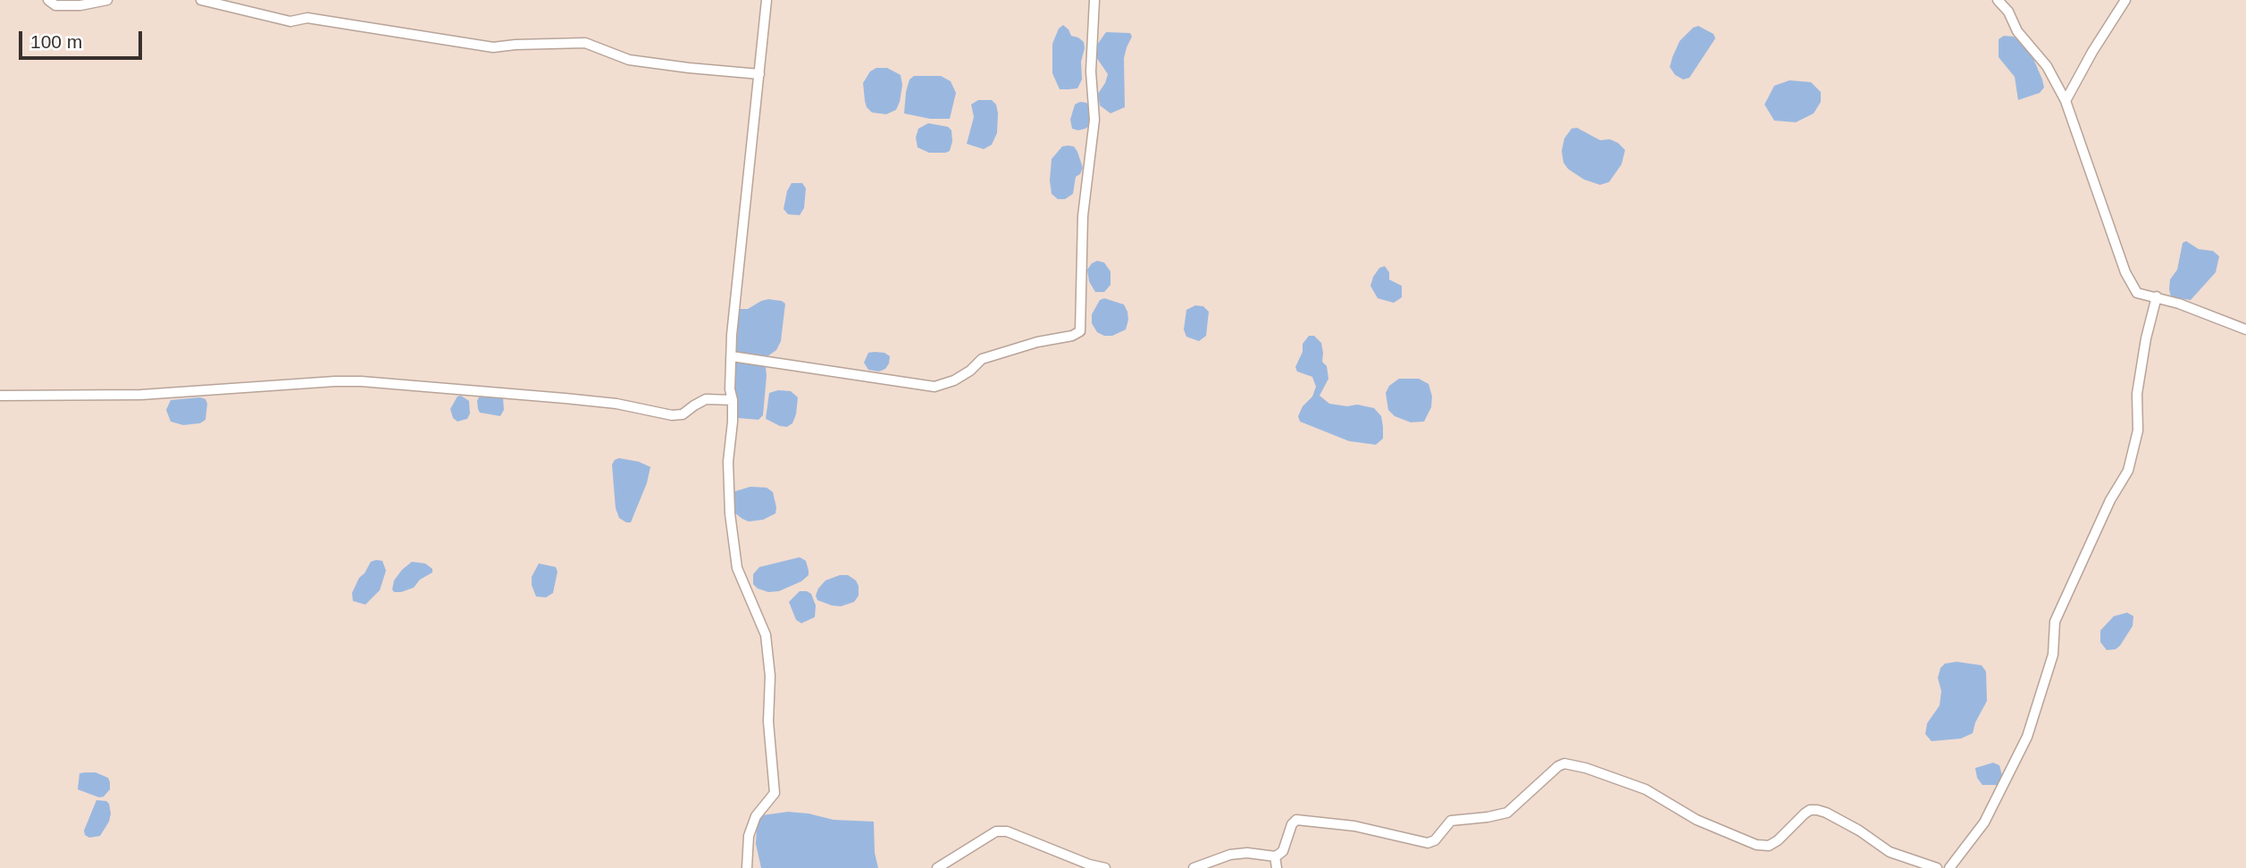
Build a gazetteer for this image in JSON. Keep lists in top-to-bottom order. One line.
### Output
{"scale_bar":"100 m"}
